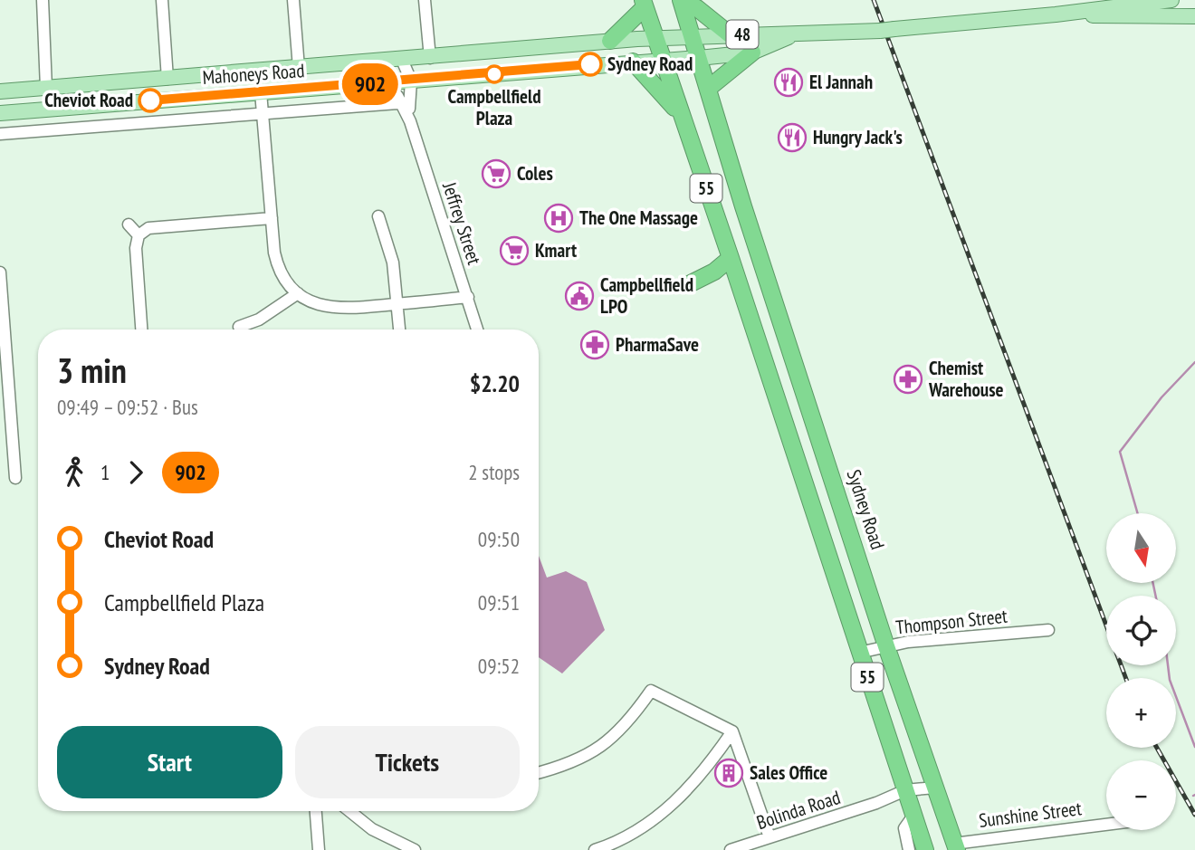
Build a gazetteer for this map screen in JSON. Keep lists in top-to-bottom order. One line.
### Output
{"streets":{"highway":["55","Sydney Road"],"main road":["48","Mahoneys Road"],"street":["Jeffrey Street","Thompson Street","Bolinda Road","Sunshine Street"]},"crossings":[["48","Mahoneys Road"],["48","55"],["48","Sydney Road"],["Mahoneys Road","55"],["Mahoneys Road","Jeffrey Street"],["55","Thompson Street"],["55","Bolinda Road"],["Sydney Road","Thompson Street"],["Sydney Road","Bolinda Road"],["Sydney Road","Sunshine Street"]],"places":{"other":["Sydney Road","Campbellfield Plaza","Cheviot Road"],"restaurant":["El Jannah","Hungry Jack's"],"supermarket":["Coles","Kmart"],"hospital":["The One Massage"],"public building":["Campbellfield LPO"],"pharmacy":["PharmaSave","Chemist Warehouse"],"building":["Sales Office"]},"lines":["bus line 902"],"north":"bottom","page":{"on_map":"902","heading":["3 min","09:49 – 09:52 · Bus","$2.20"],"legs":["1","902","2 stops"],"list":[{"name":"Cheviot Road","value":"09:50"},{"name":"Campbellfield Plaza","value":"09:51"},{"name":"Sydney Road","value":"09:52"}],"map_buttons":["+","−"],"buttons":["Start","Tickets"]}}
